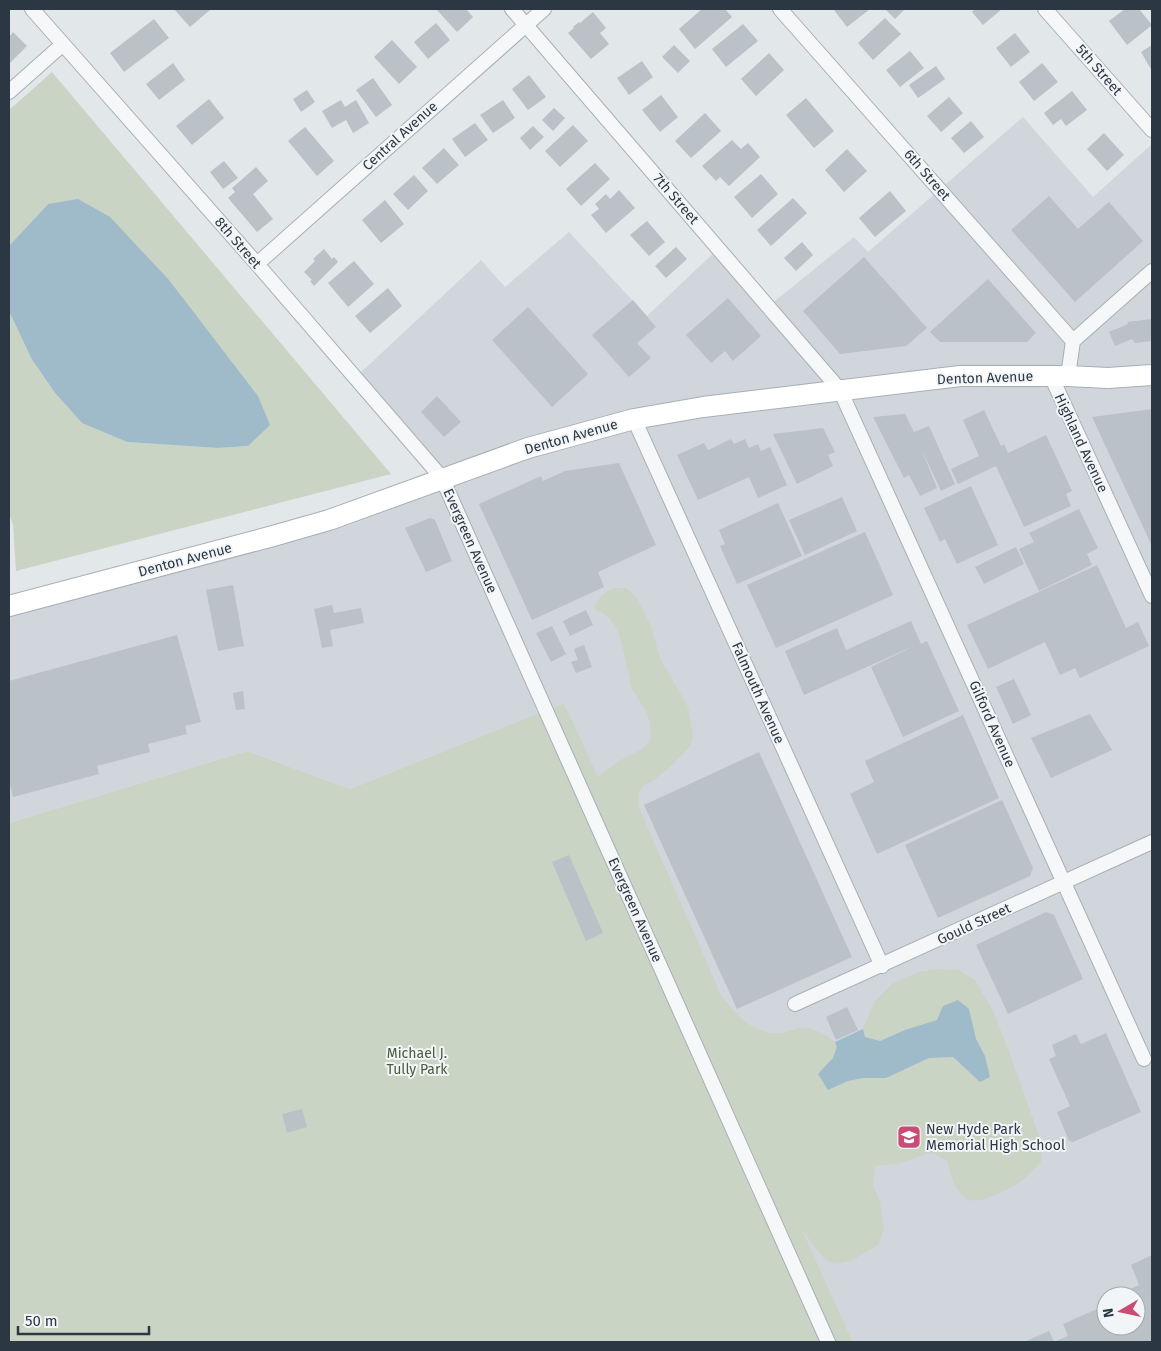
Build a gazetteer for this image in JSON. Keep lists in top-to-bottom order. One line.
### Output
{"streets":{"main road":["Denton Avenue"],"street":["5th Street","Central Avenue","6th Street","7th Street","8th Street","Highland Avenue","Evergreen Avenue","Falmouth Avenue","Gilford Avenue","Gould Street"]},"crossings":[["Central Avenue","7th Street"],["Central Avenue","8th Street"],["7th Street","Denton Avenue"],["7th Street","Gilford Avenue"],["8th Street","Denton Avenue"],["8th Street","Evergreen Avenue"],["Denton Avenue","Highland Avenue"],["Denton Avenue","Evergreen Avenue"],["Denton Avenue","Falmouth Avenue"],["Denton Avenue","Gilford Avenue"],["Falmouth Avenue","Gould Street"],["Gilford Avenue","Gould Street"]],"parks":["Michael J. Tully Park"],"places":{"school or university":["New Hyde Park Memorial High School"]},"scale_bar":"50 m","north":"left"}
